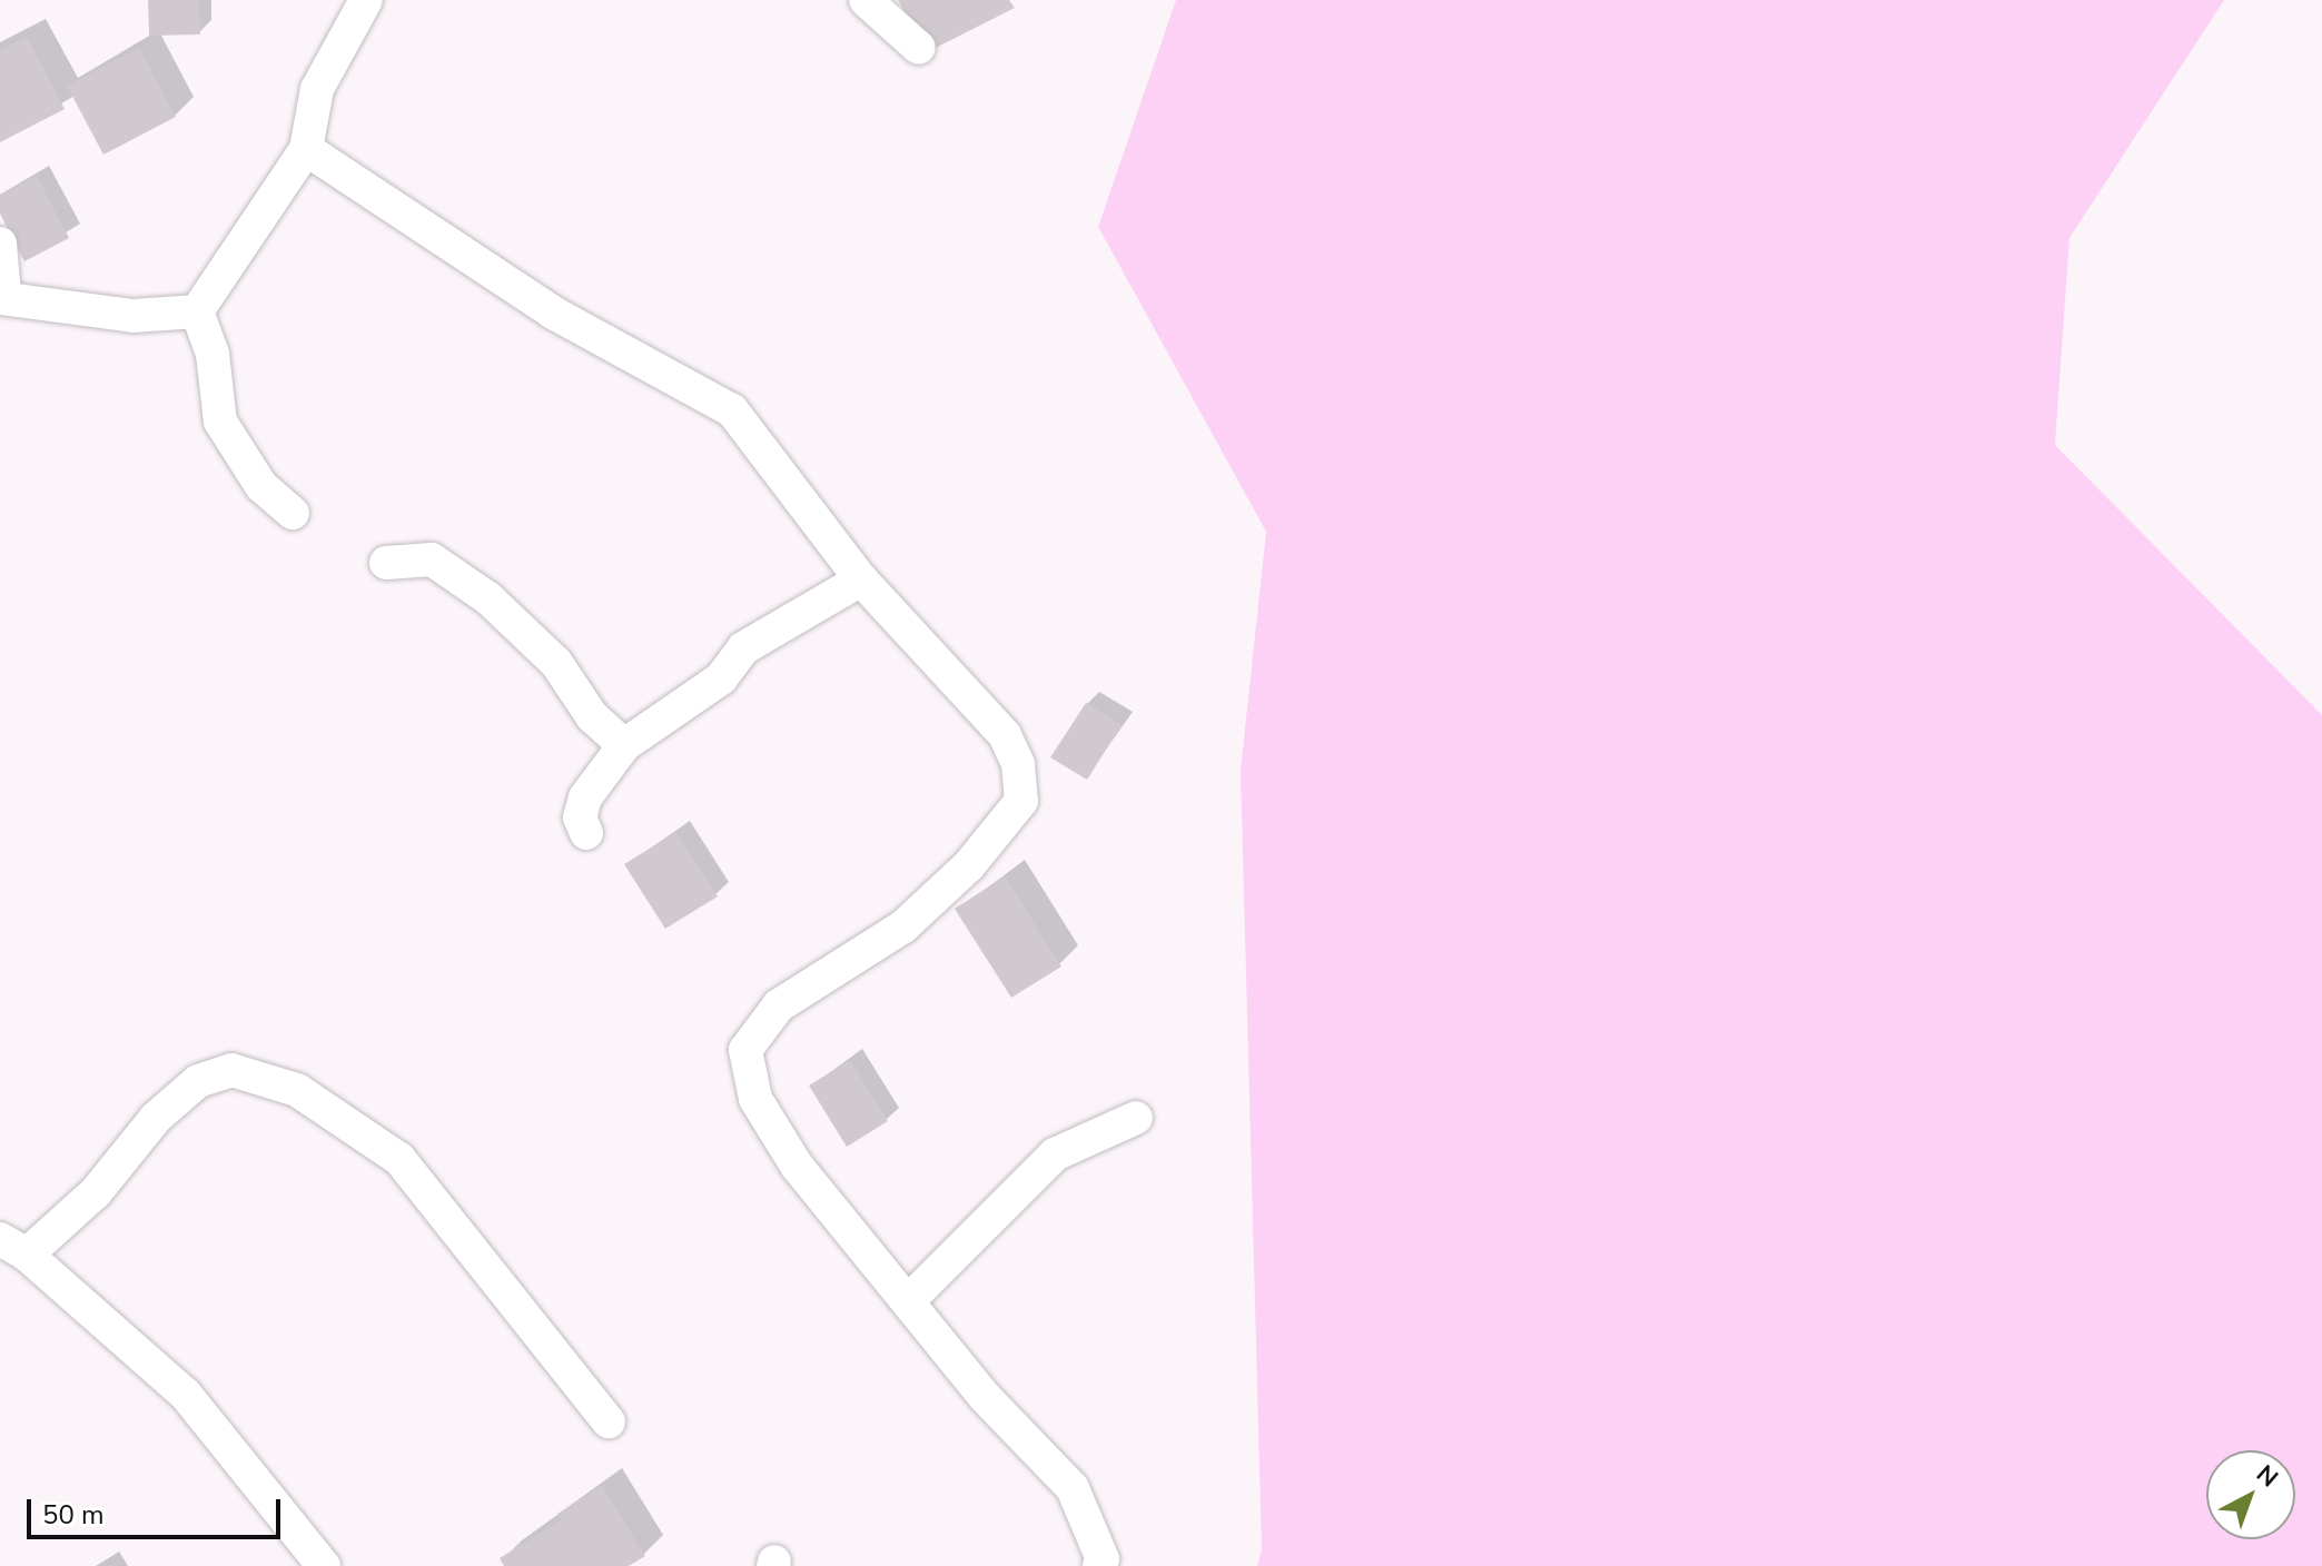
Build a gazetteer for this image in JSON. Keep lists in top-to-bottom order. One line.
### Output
{"scale_bar":"50 m","north":"top right"}
